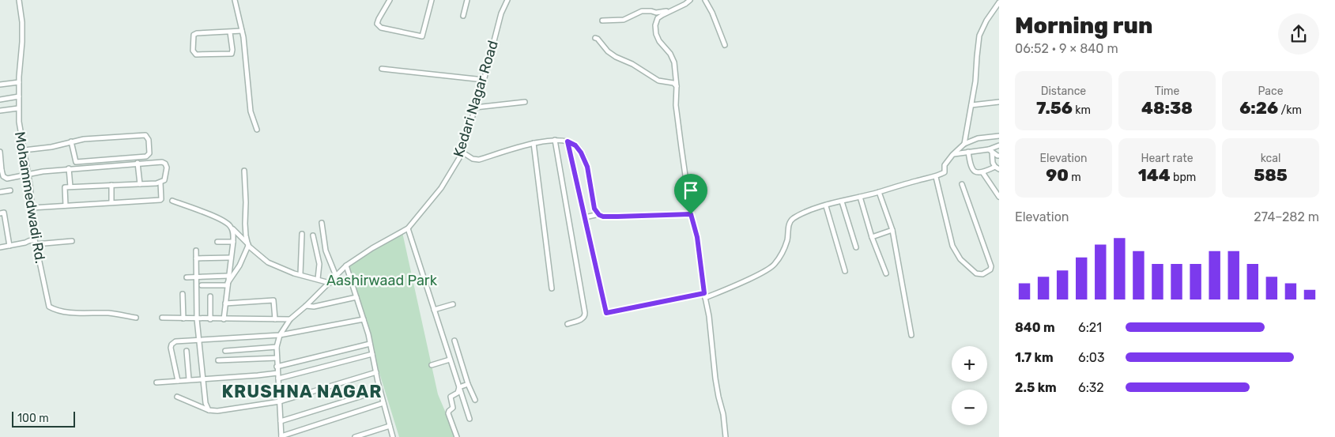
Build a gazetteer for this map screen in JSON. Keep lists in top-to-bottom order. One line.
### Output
{"streets":{"street":["Kedari Nagar Road","Mohammedwadi Rd."]},"districts":["KRUSHNA NAGAR"],"parks":["Aashirwaad Park"],"scale_bar":"100 m","page":{"heading":["Morning run","06:52 · 9 × 840 m"],"stats":[["Distance","7.56 km"],["Time","48:38"],["Pace","6:26 /km"],["Elevation","90 m"],["Heart rate","144 bpm"],["kcal","585"]],"chart":["Elevation","274–282 m"],"list":[{"name":"840 m","note":"6:21"},{"name":"1.7 km","note":"6:03"},{"name":"2.5 km","note":"6:32"}],"map_buttons":["+","−"],"scale":"100 m"}}
